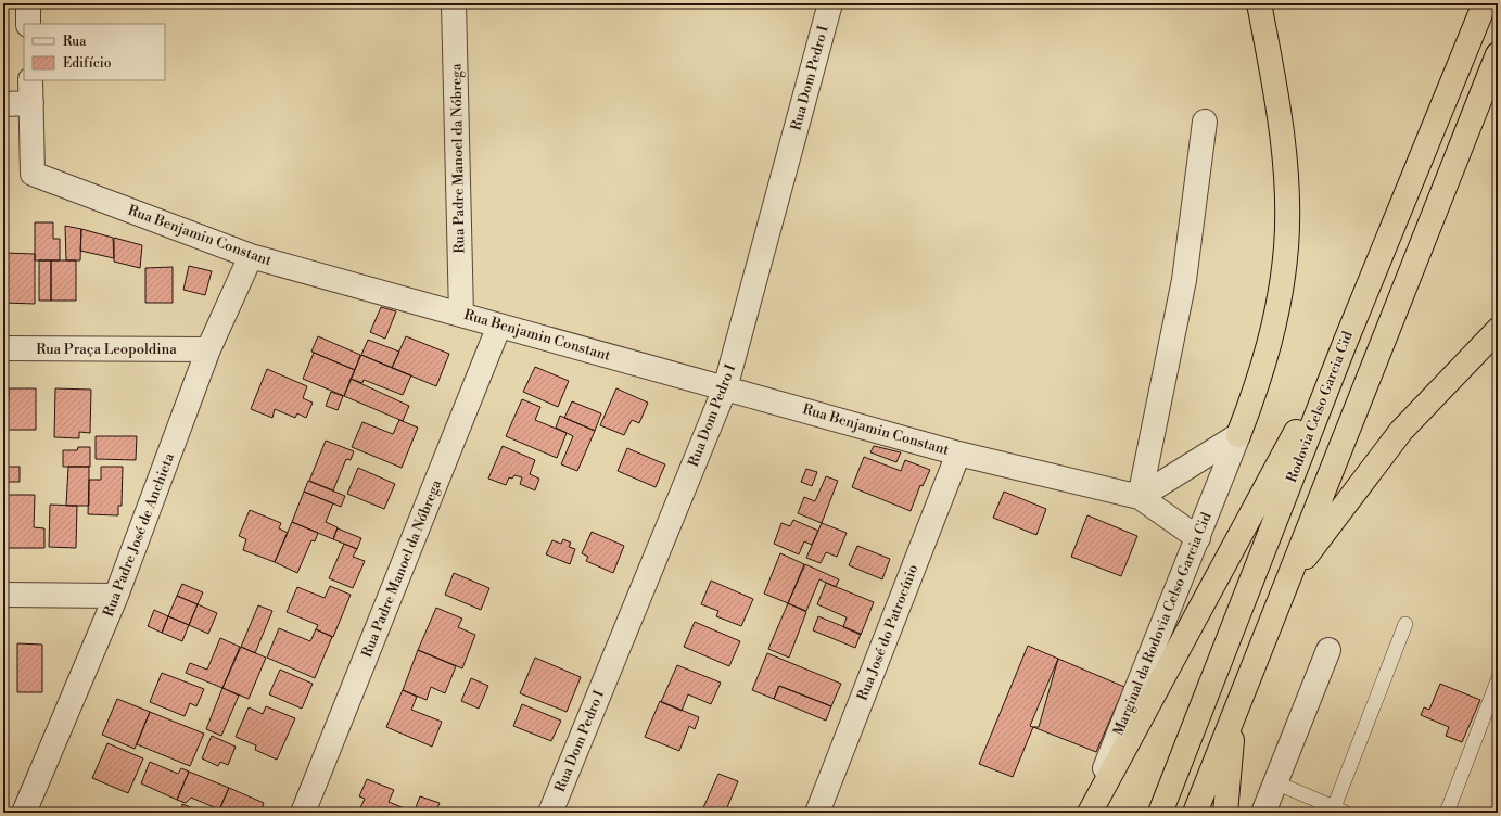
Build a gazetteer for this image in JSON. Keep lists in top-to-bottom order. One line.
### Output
{"streets":{"highway":["Rodovia Celso Garcia Cid"],"street":["Rua Dom Pedro I","Rua Padre Manoel da Nóbrega","Rua Benjamin Constant","Rua Praça Leopoldina","Rua Padre José de Anchieta","Marginal da Rodovia Celso Garcia Cid","Rua José do Patrocínio"]},"crossings":[["Rua Dom Pedro I","Rua Benjamin Constant"],["Rua Padre Manoel da Nóbrega","Rua Benjamin Constant"],["Rua Benjamin Constant","Rua Padre José de Anchieta"],["Rua Benjamin Constant","Marginal da Rodovia Celso Garcia Cid"],["Rua Benjamin Constant","Rua José do Patrocínio"],["Rua Praça Leopoldina","Rua Padre José de Anchieta"]],"legend":["Rua","Edifício"]}
